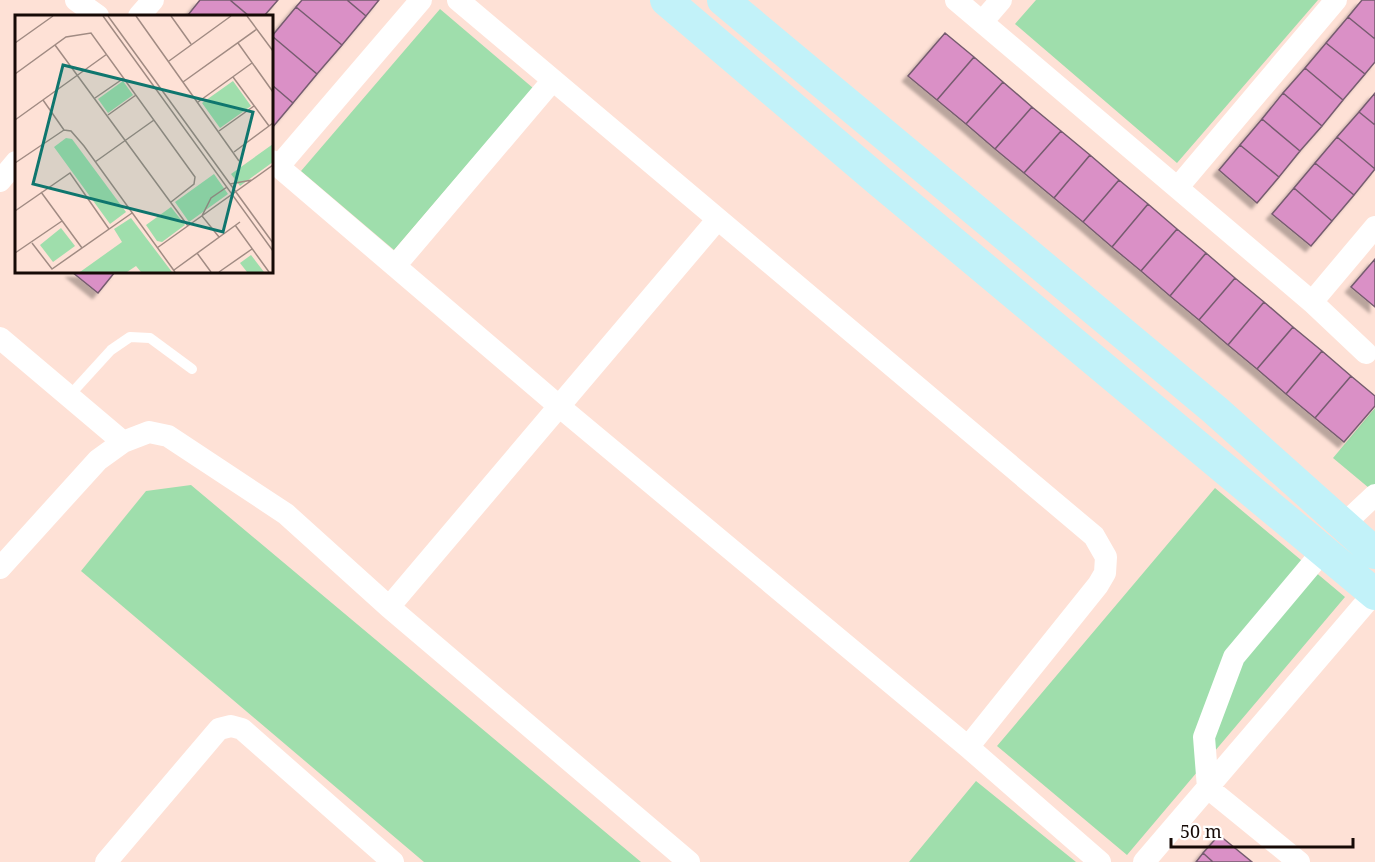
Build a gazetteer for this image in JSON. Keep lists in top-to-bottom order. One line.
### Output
{"scale_bar":"50 m"}
